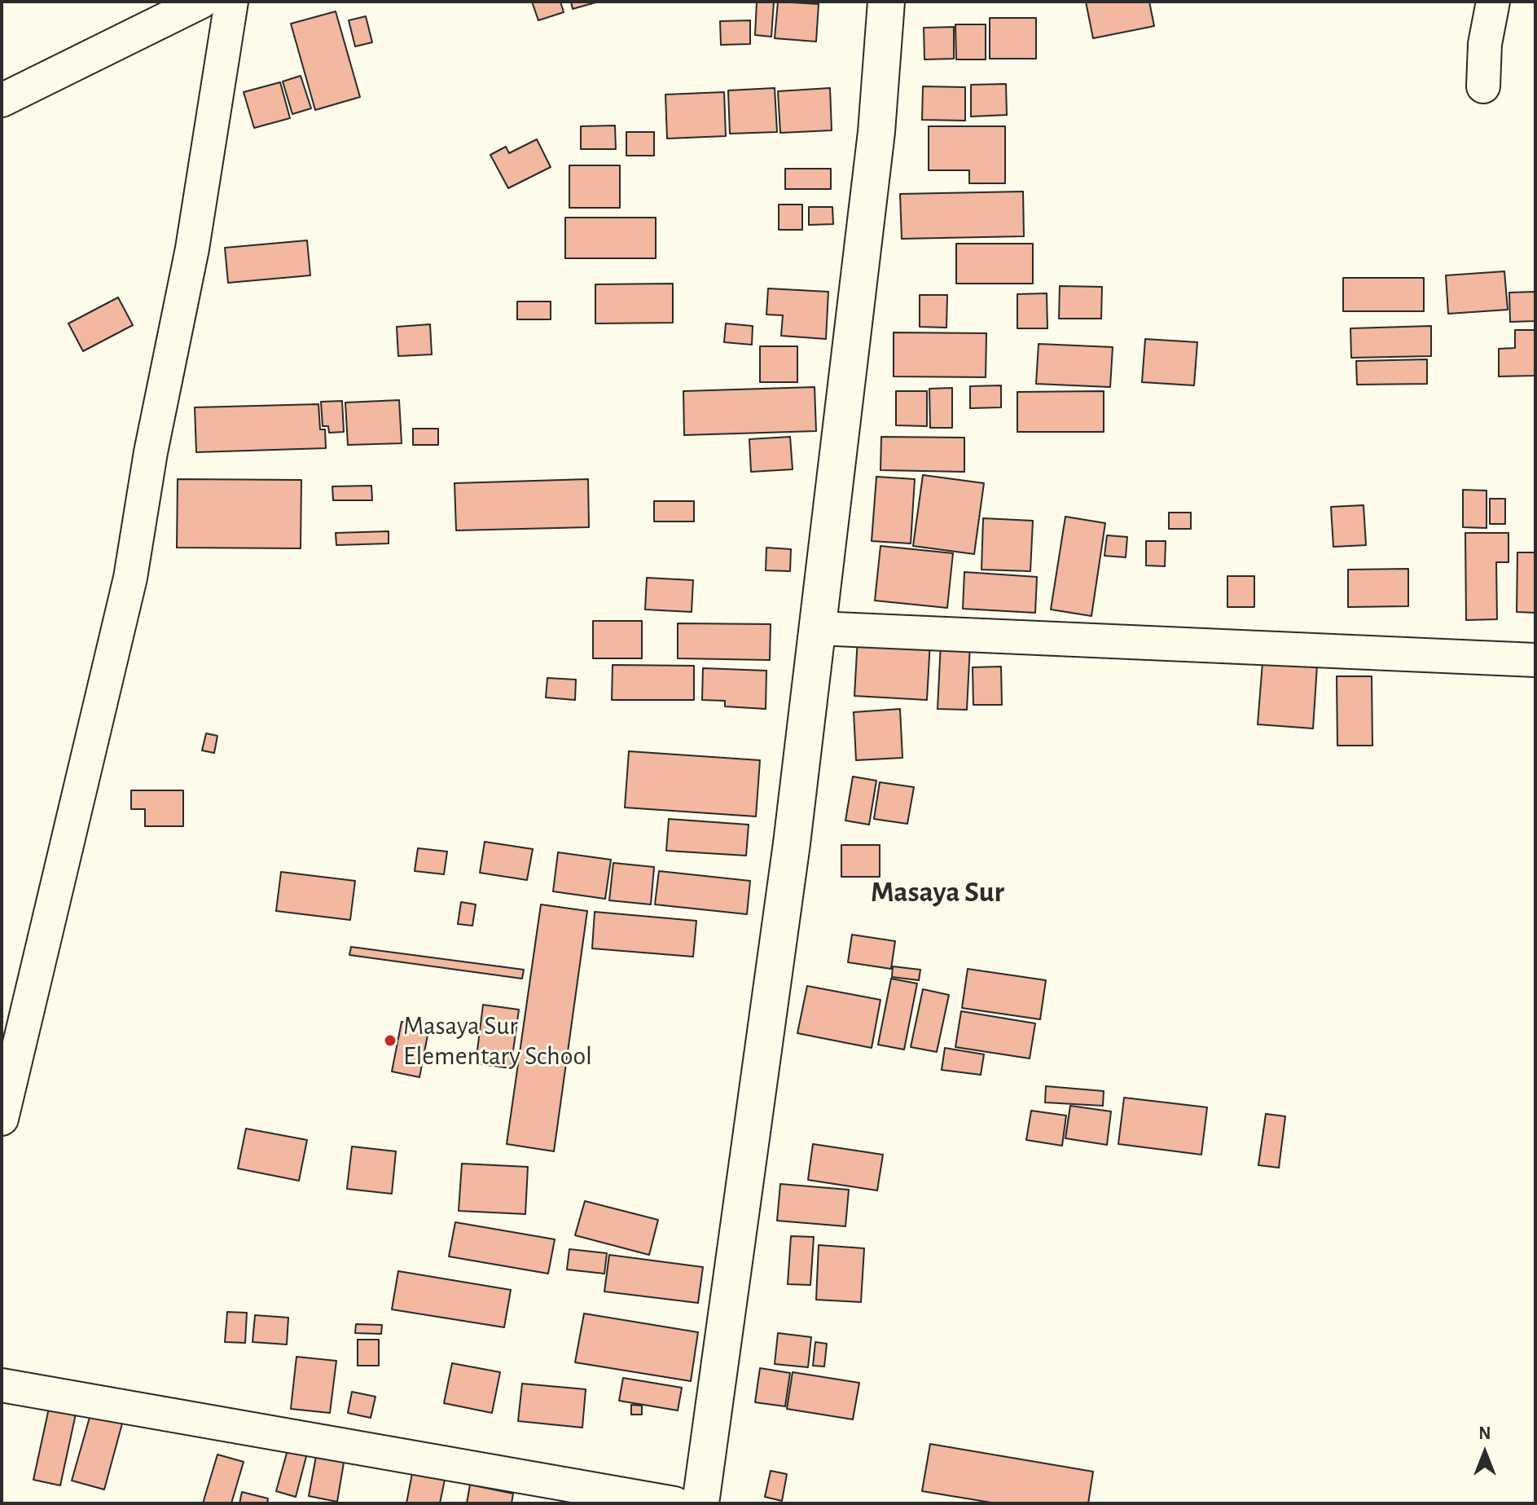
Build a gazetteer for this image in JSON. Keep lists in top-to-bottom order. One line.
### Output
{"districts":["Masaya Sur"],"places":["Masaya Sur Elementary School"],"north":"top"}
